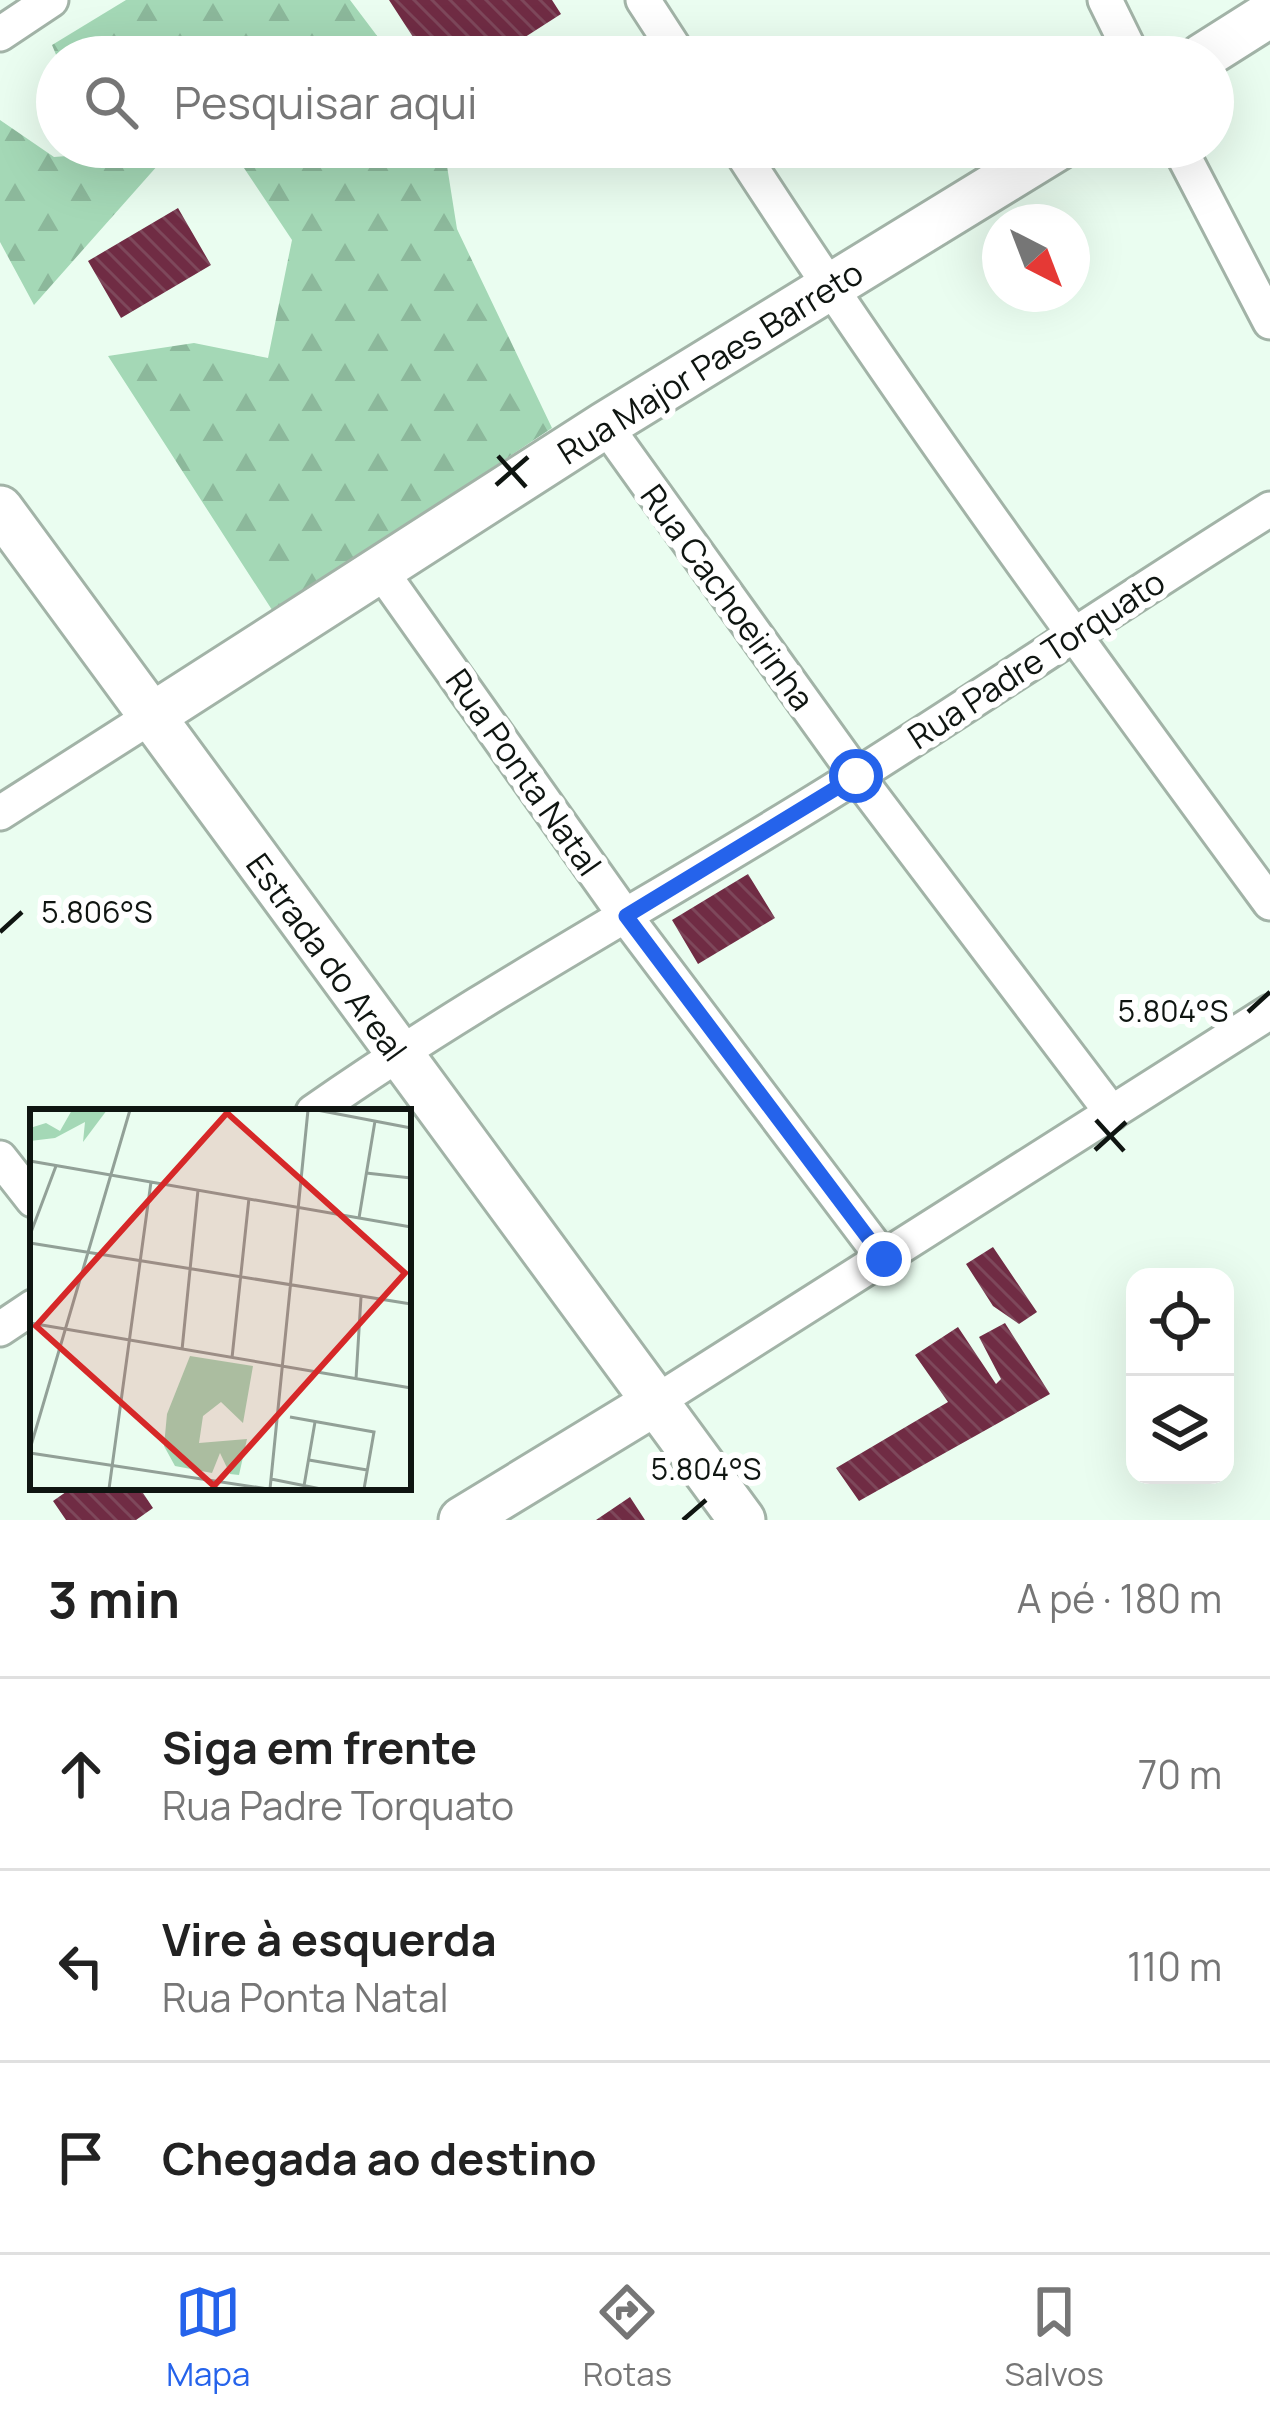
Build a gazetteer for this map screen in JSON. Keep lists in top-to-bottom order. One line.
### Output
{"streets":{"street":["Rua Major Paes Barreto","Rua Cachoeirinha","Rua Padre Torquato","Rua Ponta Natal","Estrada do Areal"]},"crossings":[["Rua Major Paes Barreto","Rua Cachoeirinha"],["Rua Major Paes Barreto","Rua Ponta Natal"],["Rua Major Paes Barreto","Estrada do Areal"],["Rua Cachoeirinha","Rua Padre Torquato"],["Rua Padre Torquato","Rua Ponta Natal"],["Rua Padre Torquato","Estrada do Areal"]],"north":"bottom right","page":{"search":"Pesquisar aqui","heading":["3 min","A pé · 180 m"],"list":[["Siga em frente","Rua Padre Torquato","70 m"],["Vire à esquerda","Rua Ponta Natal","110 m"],"Chegada ao destino"],"nav":["Mapa","Rotas","Salvos"]},"coordinates":["5.806°S","5.804°S"]}
